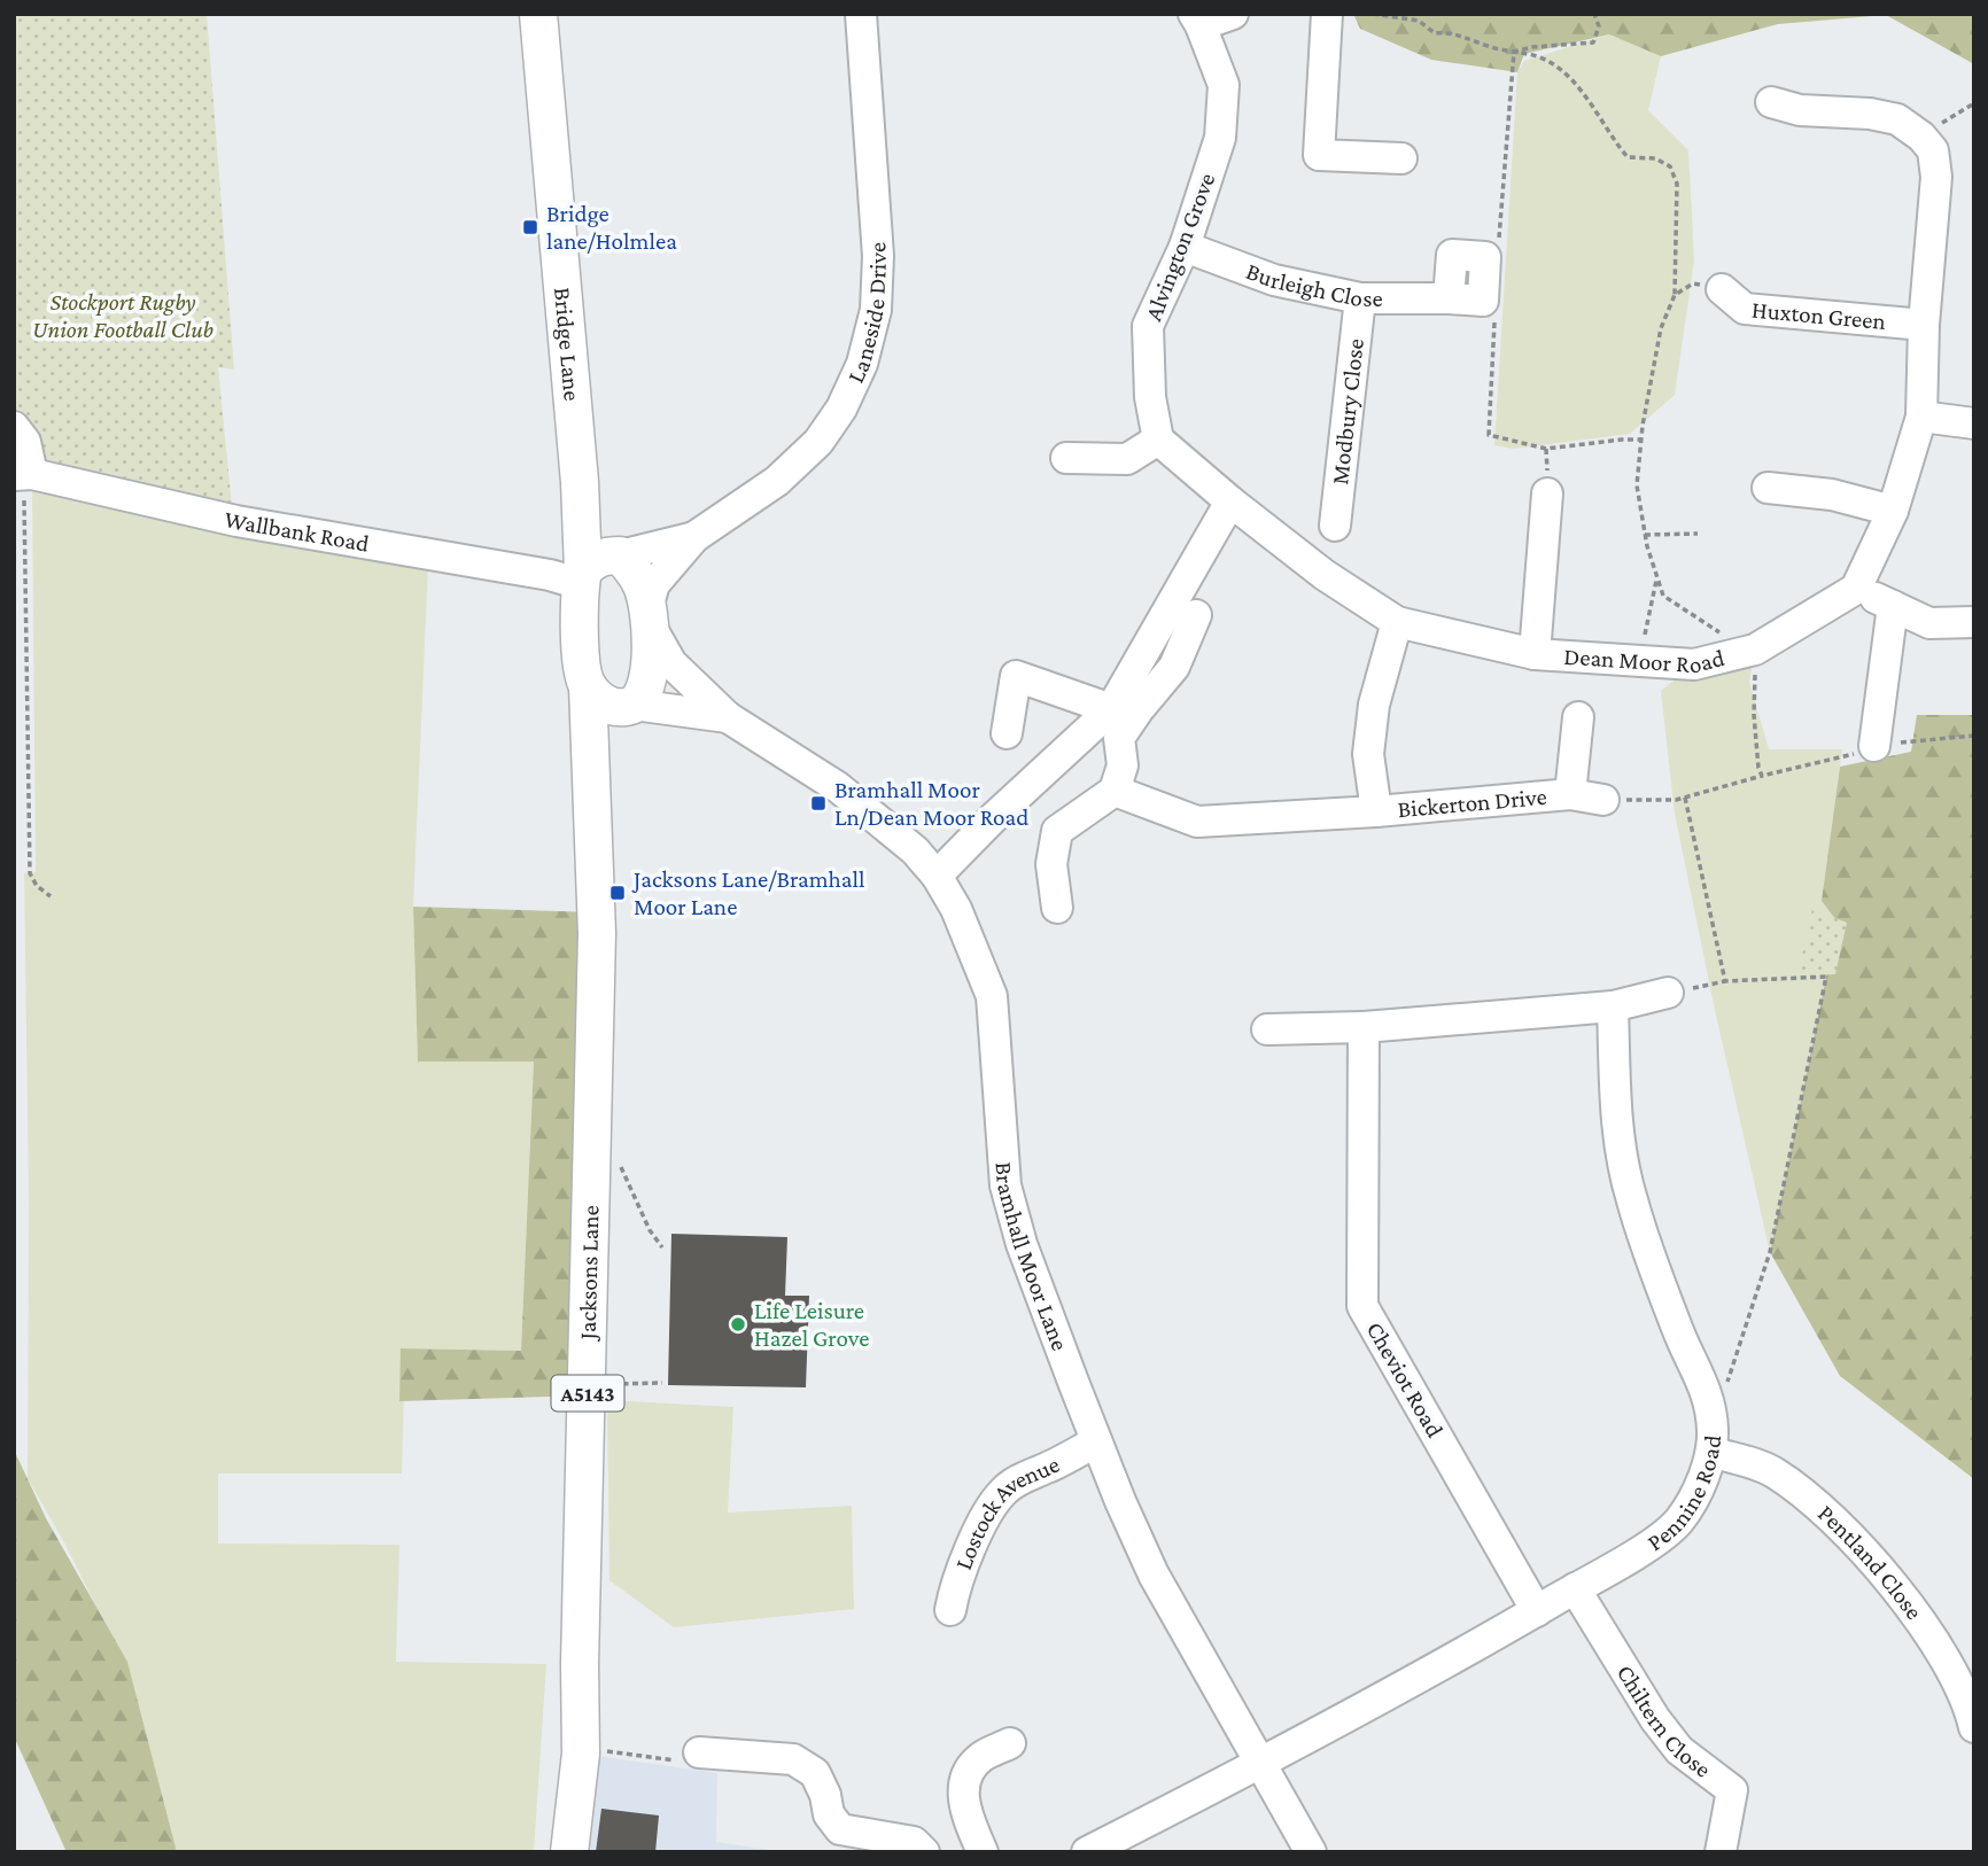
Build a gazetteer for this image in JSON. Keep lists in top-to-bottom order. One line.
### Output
{"streets":{"main road":["Bridge Lane","Jacksons Lane","A5143"],"street":["Alvington Grove","Burleigh Close","Laneside Drive","Huxton Green","Modbury Close","Wallbank Road","Dean Moor Road","Bickerton Drive","Bramhall Moor Lane","Cheviot Road","Pennine Road","Lostock Avenue","Pentland Close","Chiltern Close"]},"crossings":[["Alvington Grove","Burleigh Close"],["Burleigh Close","Modbury Close"],["Laneside Drive","Bridge Lane"],["Laneside Drive","Wallbank Road"],["Laneside Drive","Bramhall Moor Lane"],["Laneside Drive","Jacksons Lane"],["Bridge Lane","Wallbank Road"],["Bridge Lane","Jacksons Lane"],["Wallbank Road","Jacksons Lane"],["Dean Moor Road","Bickerton Drive"],["Bramhall Moor Lane","Jacksons Lane"],["Bramhall Moor Lane","Pennine Road"],["Bramhall Moor Lane","Lostock Avenue"],["Cheviot Road","Pennine Road"],["Pennine Road","Pentland Close"],["Pennine Road","Chiltern Close"]],"parks":["Stockport Rugby Union Football Club"],"places":{"transit":["Bridge lane/Holmlea","Bramhall Moor Ln/Dean Moor Road","Jacksons Lane/Bramhall Moor Lane"],"other":["Life Leisure Hazel Grove"]}}
